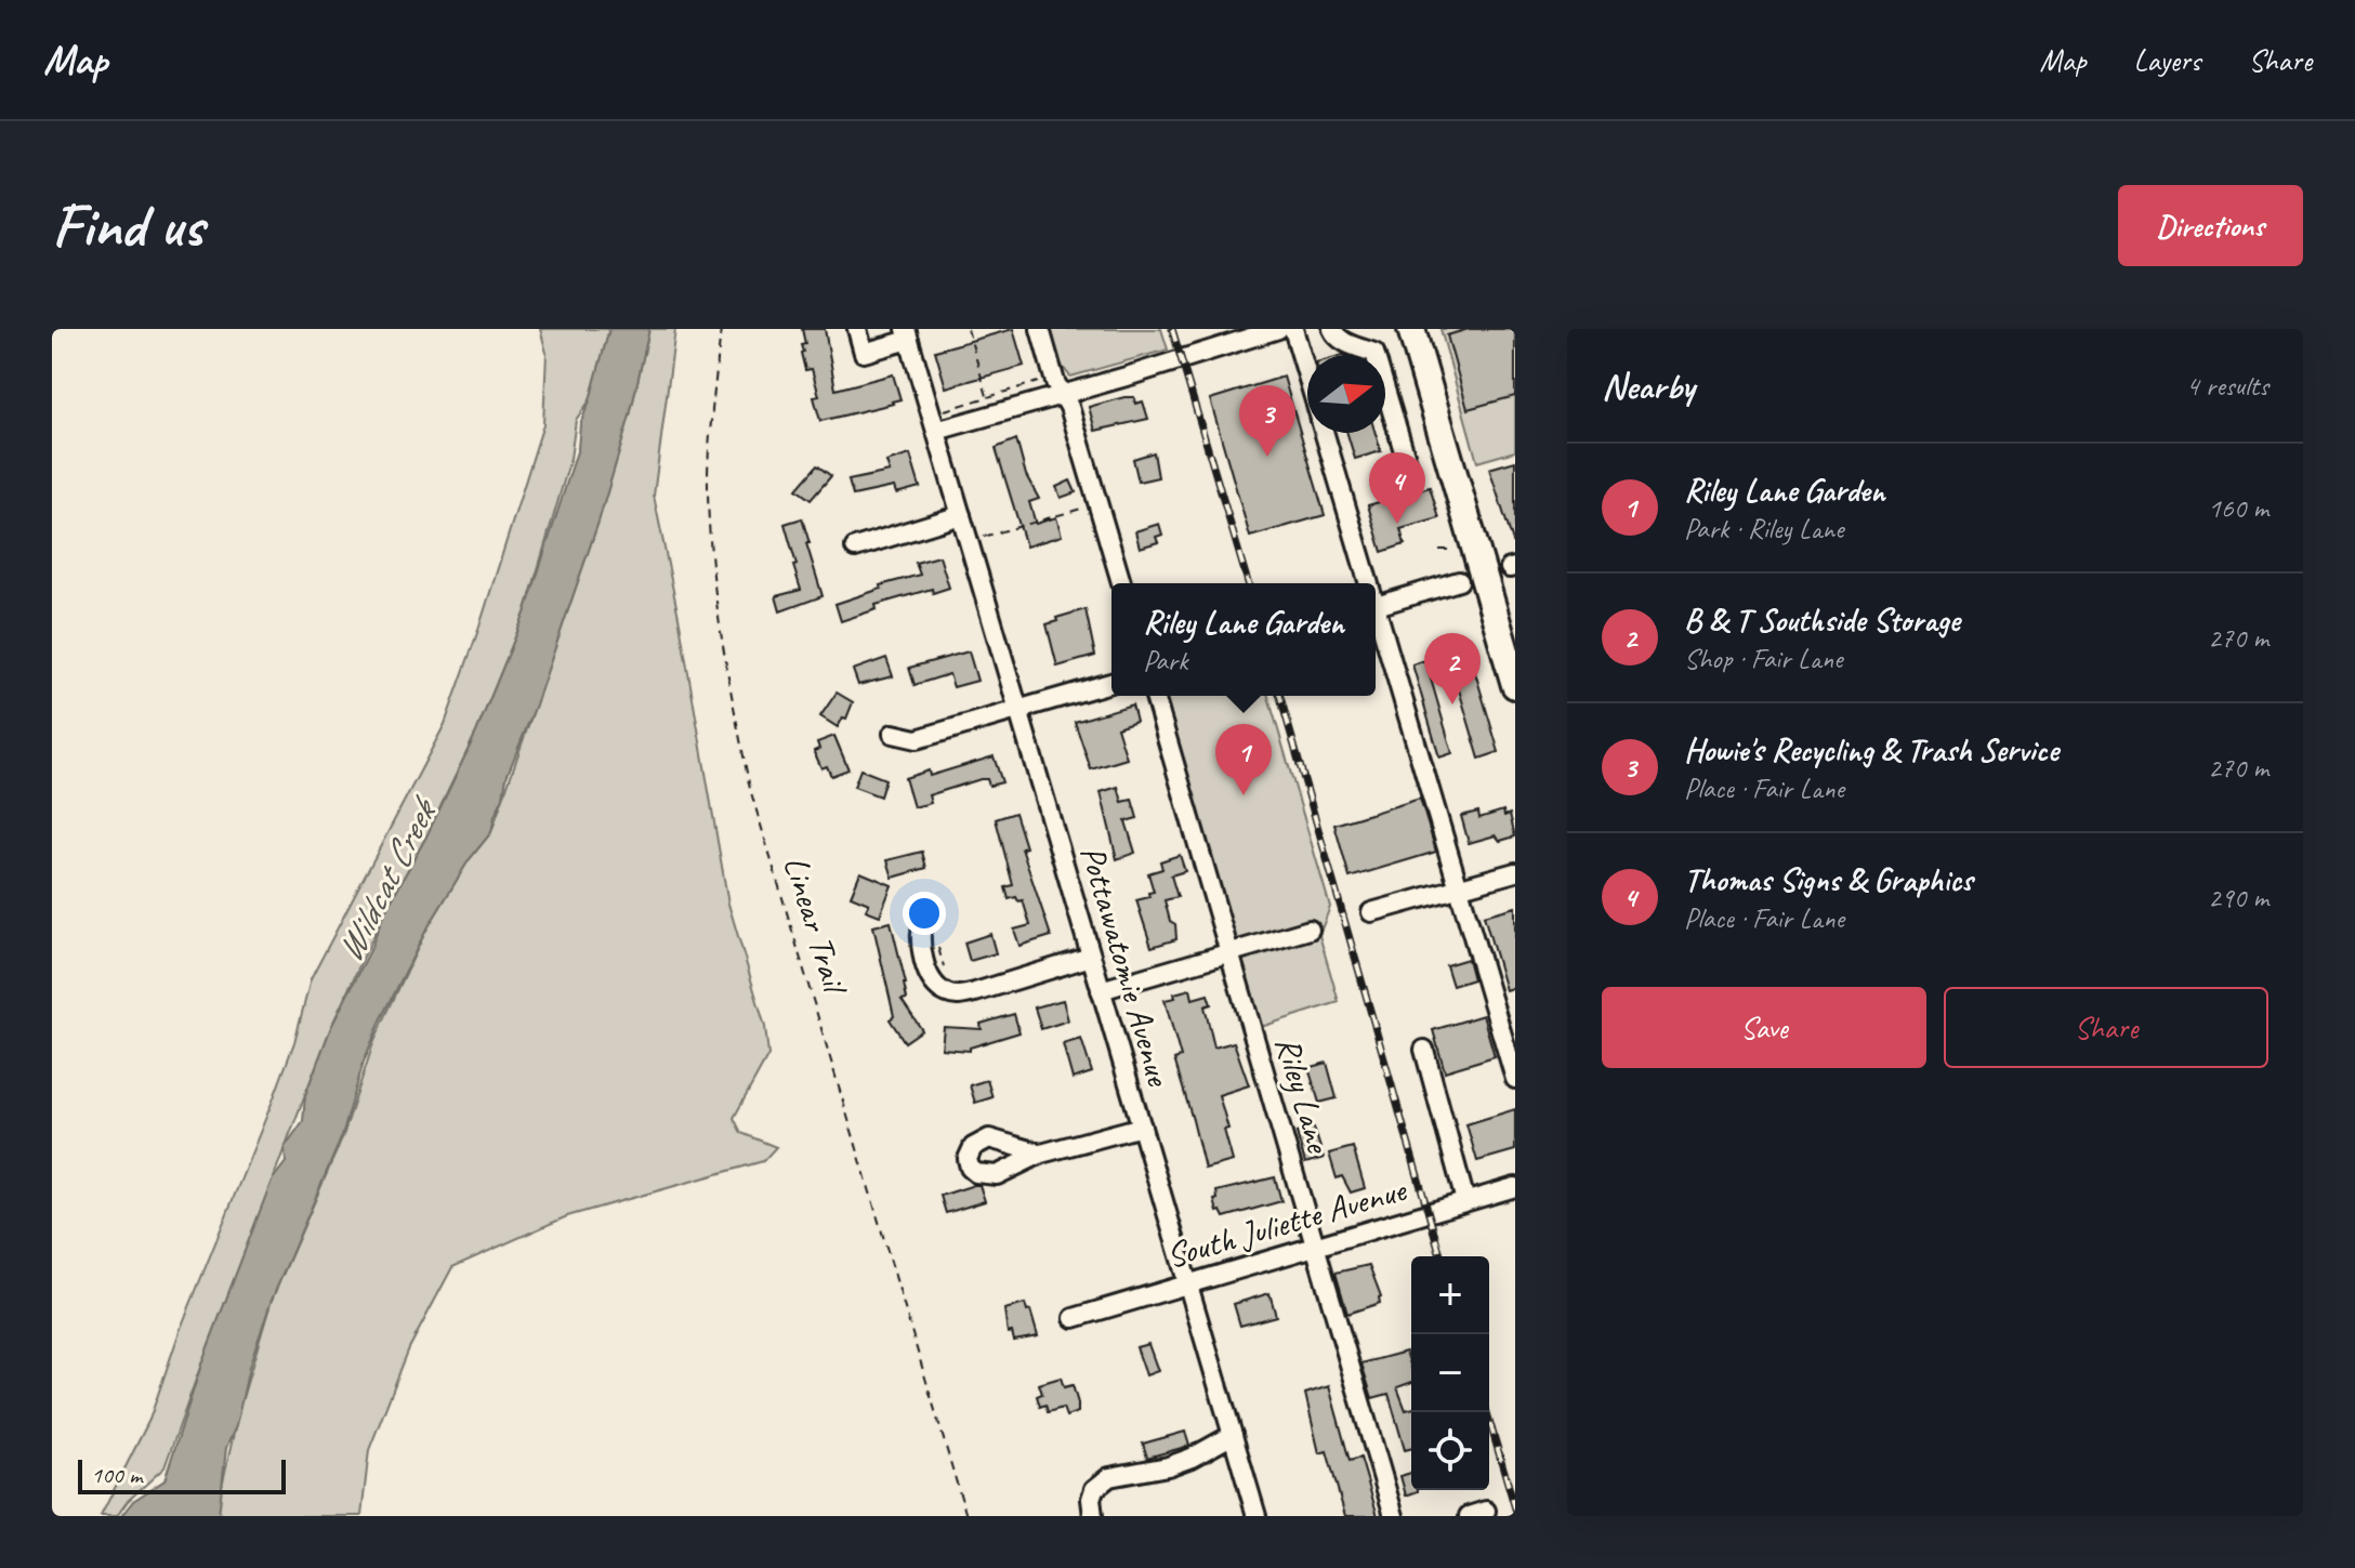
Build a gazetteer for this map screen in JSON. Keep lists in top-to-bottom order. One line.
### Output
{"streets":{"street":["Pottawatomie Avenue","Riley Lane","South Juliette Avenue"],"path":["Linear Trail"]},"crossings":[["Pottawatomie Avenue","South Juliette Avenue"],["Riley Lane","South Juliette Avenue"]],"water":["Wildcat Creek"],"scale_bar":"100 m","north":"right","page":{"header":"Map","nav":["Map","Layers","Share"],"buttons":["Directions",["Save","Share"]],"title":"Find us","heading":["Nearby","4 results"],"pins":["3","4","2","1"],"list":[{"mark":"1","name":"Riley Lane Garden","note":"Park · Riley Lane","value":"160 m"},{"mark":"2","name":"B & T Southside Storage","note":"Shop · Fair Lane","value":"270 m"},{"mark":"3","name":"Howie's Recycling & Trash Service","note":"Place · Fair Lane","value":"270 m"},{"mark":"4","name":"Thomas Signs & Graphics","note":"Place · Fair Lane","value":"290 m"}],"popup":["Riley Lane Garden","Park"],"map_buttons":["+","−"],"scale":"100 m"}}
